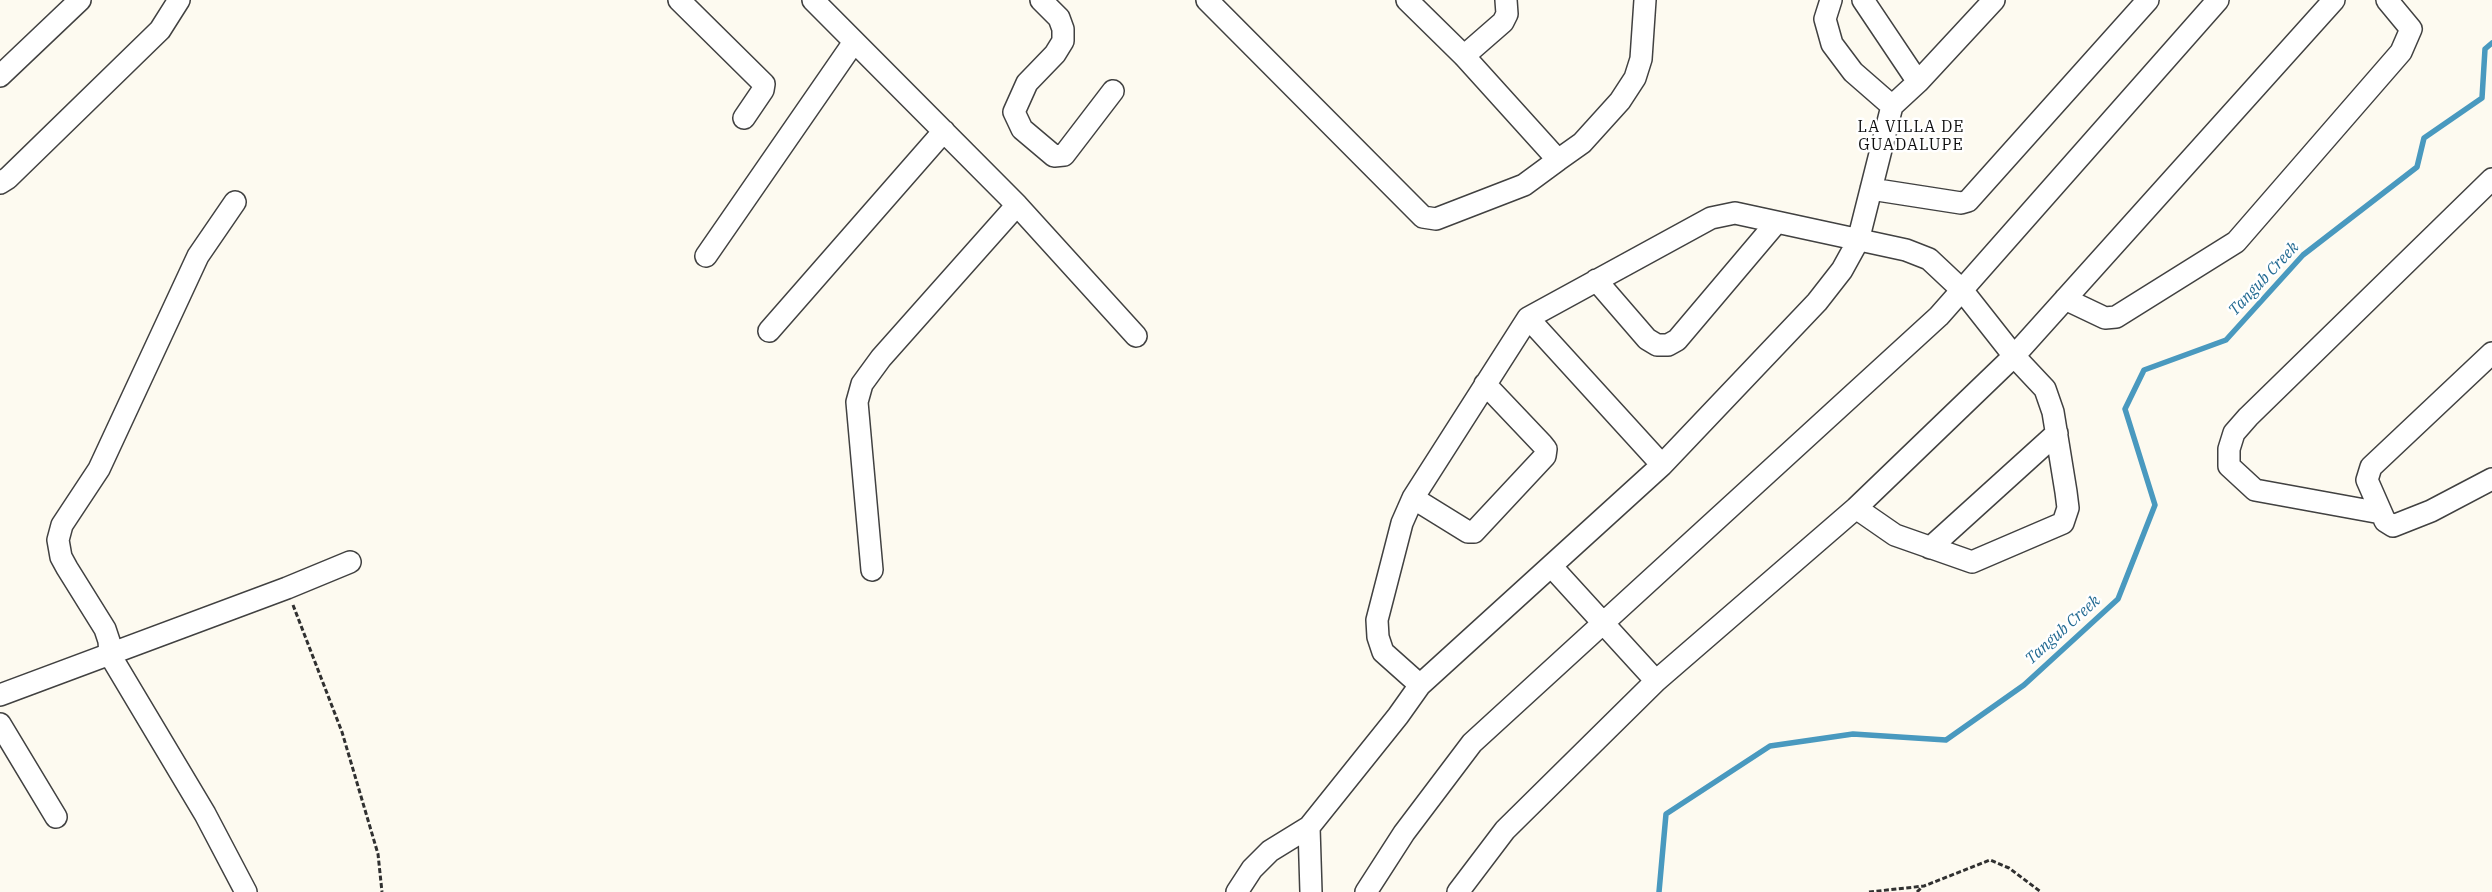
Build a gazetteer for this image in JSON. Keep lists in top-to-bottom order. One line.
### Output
{"districts":["LA VILLA DE GUADALUPE"],"water":["Tangub Creek"]}
